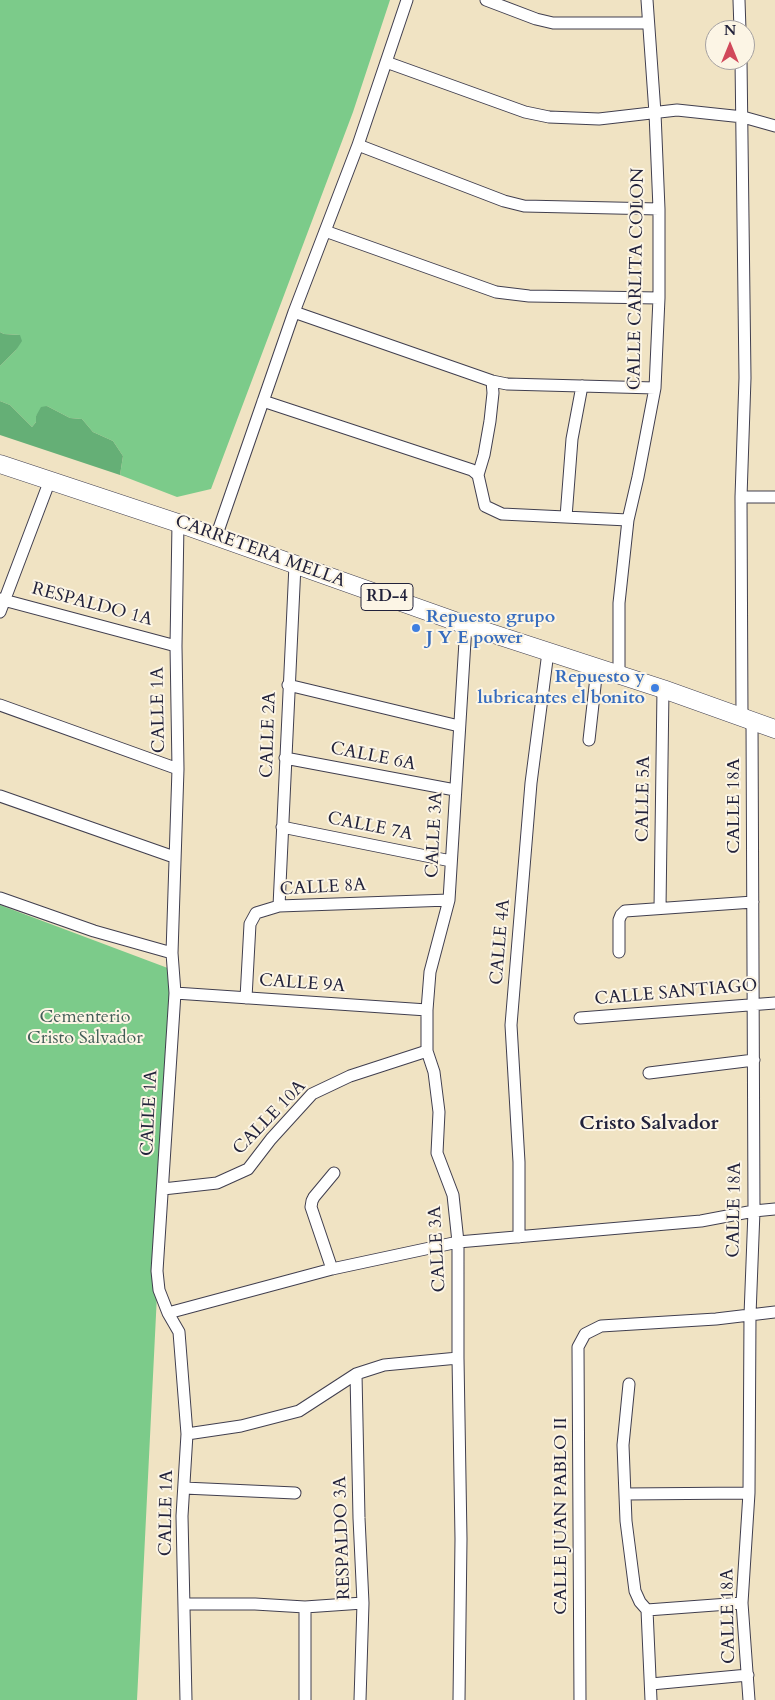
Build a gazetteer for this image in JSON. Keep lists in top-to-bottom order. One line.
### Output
{"streets":{"main road":["CARRETERA MELLA","RD-4"],"street":["CALLE CARLITA COLON","RESPALDO 1A","CALLE 1A","CALLE 2A","CALLE 6A","CALLE 5A","CALLE 18A","CALLE 7A","CALLE 3A","CALLE 8A","CALLE 4A","CALLE 9A","CALLE SANTIAGO","CALLE 10A","CALLE JUAN PABLO II","RESPALDO 3A"]},"crossings":[["CALLE CARLITA COLON","CARRETERA MELLA"],["CARRETERA MELLA","CALLE 1A"],["CARRETERA MELLA","CALLE 2A"],["CARRETERA MELLA","CALLE 5A"],["CARRETERA MELLA","CALLE 18A"],["CARRETERA MELLA","CALLE 3A"],["CARRETERA MELLA","CALLE 4A"],["RESPALDO 1A","CALLE 1A"],["CALLE 1A","CALLE 9A"],["CALLE 1A","CALLE 10A"],["CALLE 2A","CALLE 6A"],["CALLE 2A","CALLE 7A"],["CALLE 2A","CALLE 8A"],["CALLE 6A","CALLE 3A"],["CALLE 18A","CALLE SANTIAGO"],["CALLE 18A","CALLE JUAN PABLO II"],["CALLE 7A","CALLE 3A"],["CALLE 3A","CALLE 8A"],["CALLE 3A","CALLE 9A"],["CALLE 3A","CALLE 10A"],["CALLE 8A","CALLE 9A"]],"districts":["Cristo Salvador"],"parks":["Cementerio Cristo Salvador"],"places":["Repuesto grupo J Y E power","Repuesto y lubricantes el bonito"],"north":"top"}
